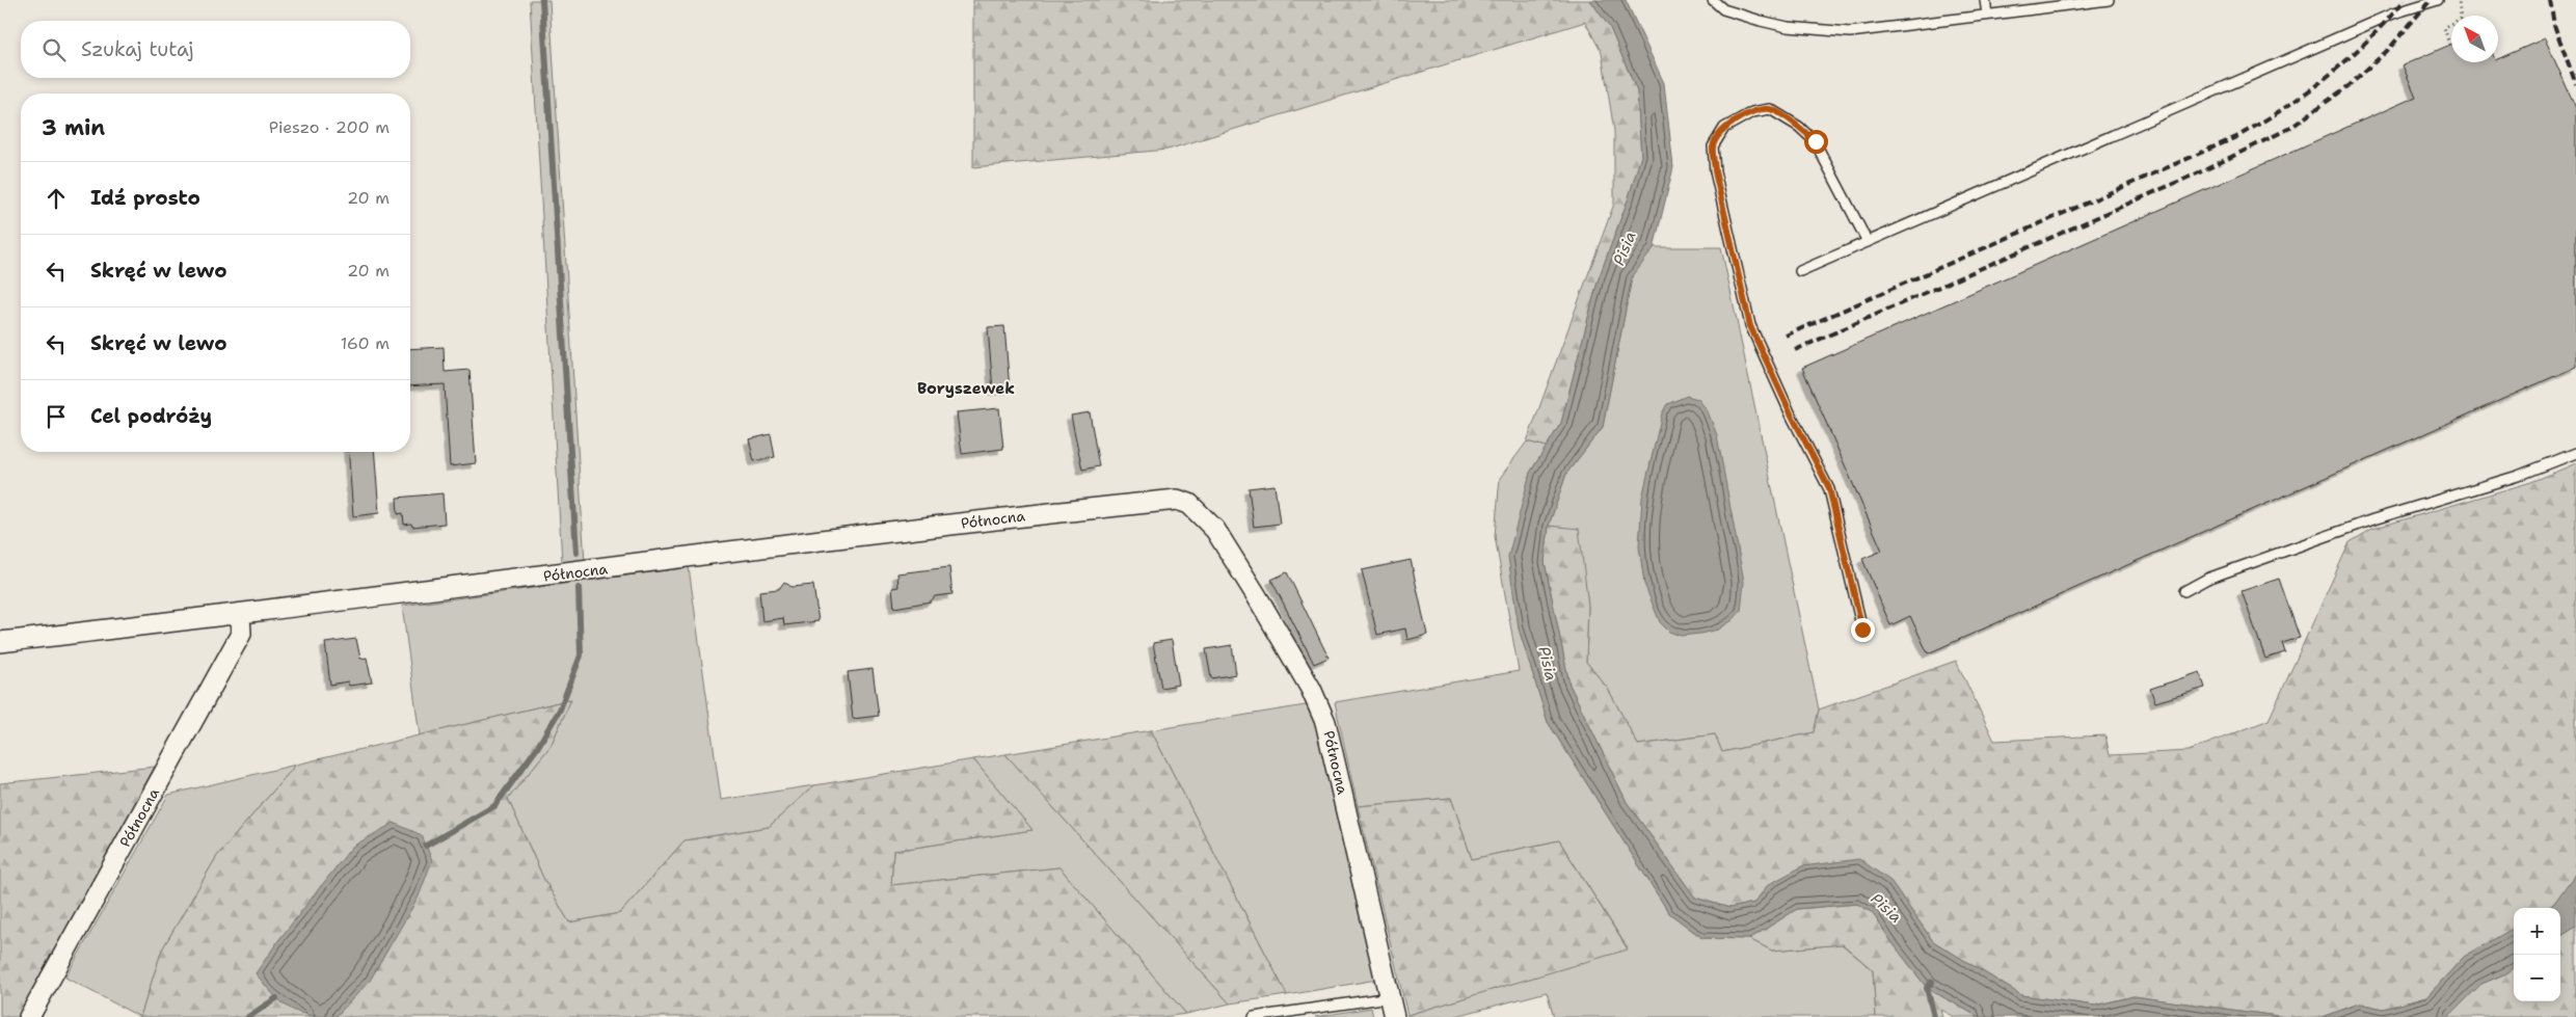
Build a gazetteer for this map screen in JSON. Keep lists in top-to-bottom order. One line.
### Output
{"streets":{"street":["Północna"]},"districts":["Boryszewek"],"water":["Pisia"],"north":"top left","page":{"search":"Szukaj tutaj","heading":["3 min","Pieszo · 200 m"],"list":[["Idź prosto","20 m"],["Skręć w lewo","20 m"],["Skręć w lewo","160 m"],"Cel podróży"],"map_buttons":["+","−"]}}
